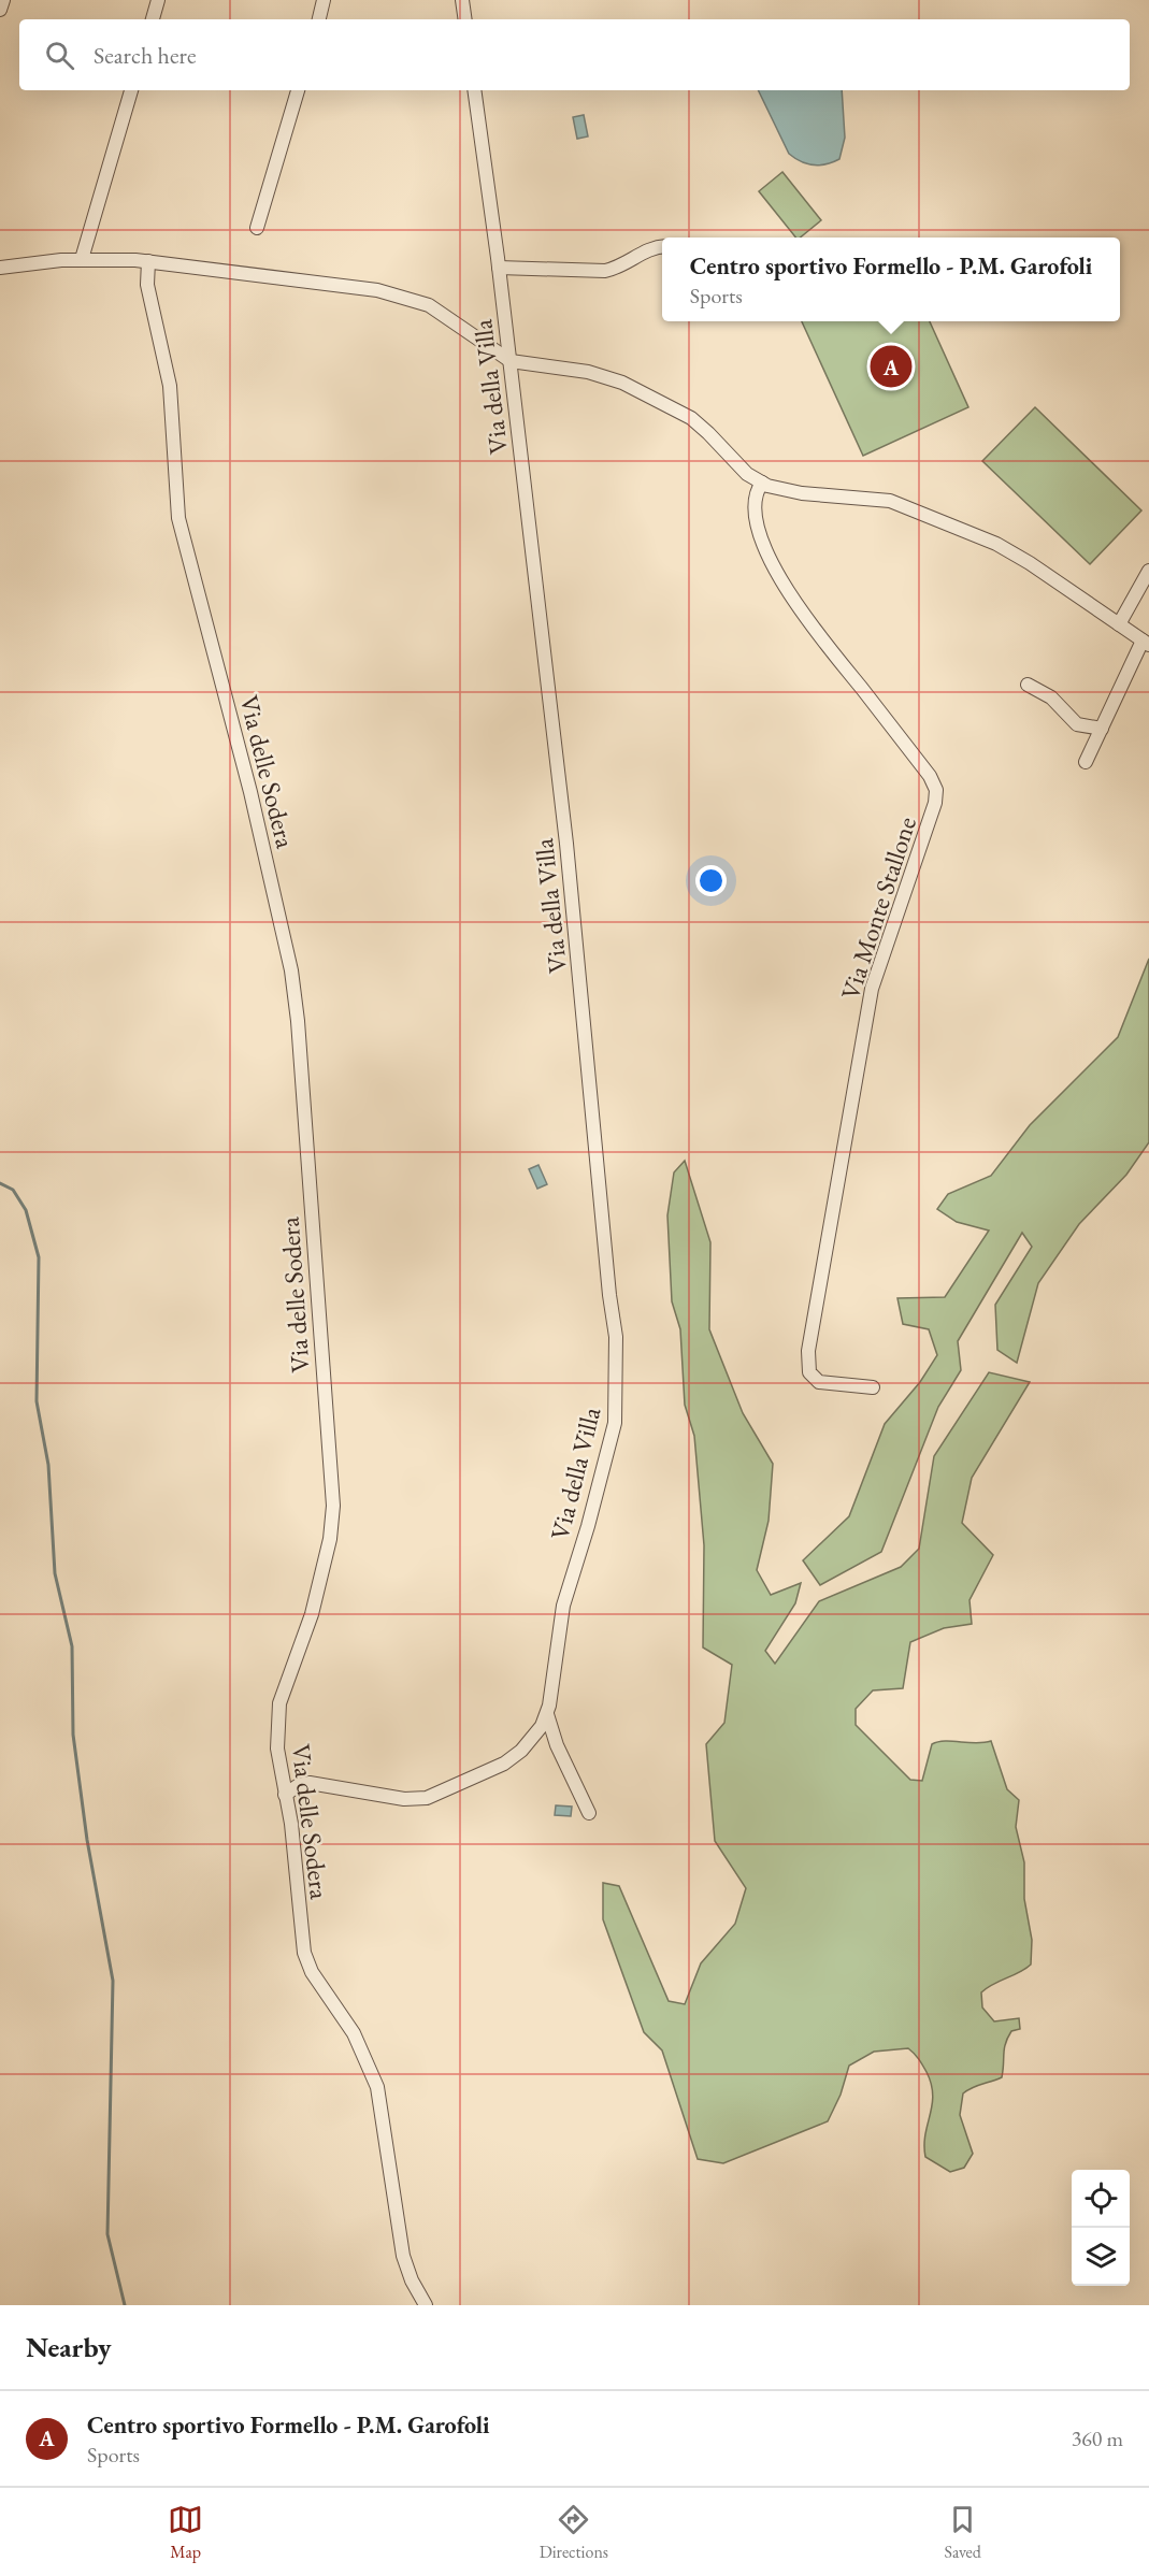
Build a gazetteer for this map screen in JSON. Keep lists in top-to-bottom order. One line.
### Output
{"streets":{"street":["Via della Villa","Via delle Sodera","Via Monte Stallone"]},"crossings":[["Via della Villa","Via delle Sodera"]],"page":{"search":"Search here","popup":["Centro sportivo Formello - P.M. Garofoli","Sports"],"pins":"A","heading":"Nearby","list":[{"mark":"A","name":"Centro sportivo Formello - P.M. Garofoli","note":"Sports","value":"360 m"}],"nav":["Map","Directions","Saved"]}}
